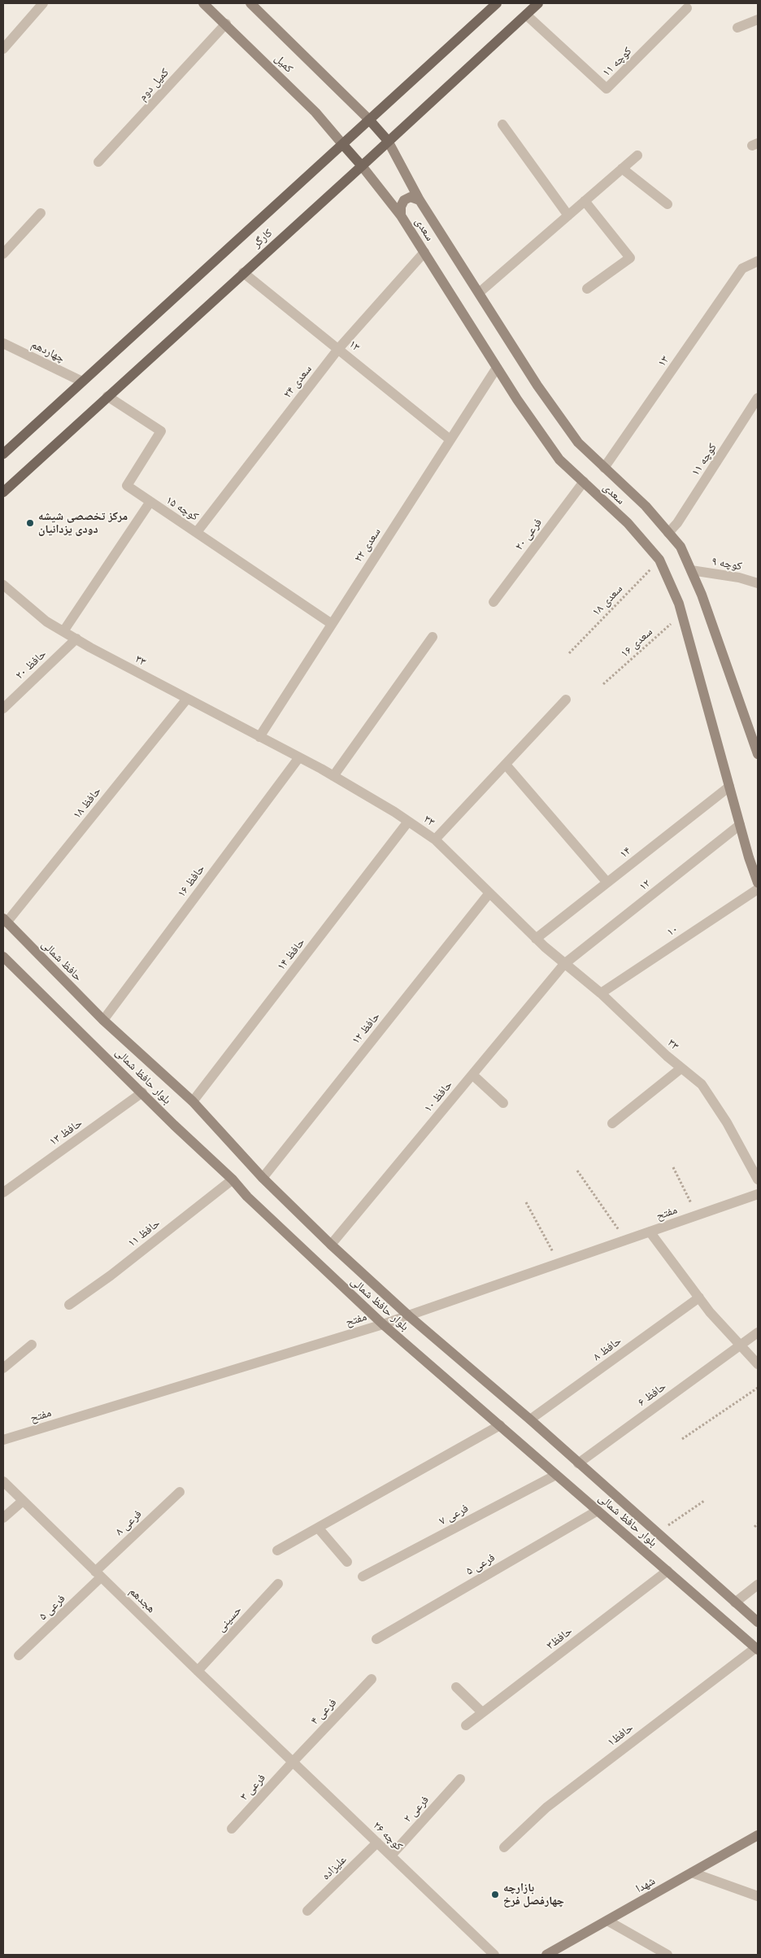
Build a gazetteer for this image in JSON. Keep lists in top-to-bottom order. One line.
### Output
{"streets":{"main road":["کارگر"],"street":["کوچه ۱۱","کمیل","کمیل دوم","سعدی","۱۳","چهاردهم","سعدی ۲۴","کوچه ۱۵","فرعی ۲۰","سعدی ۲۲","کوچه ۹","۳۳","حافظ ۲۰","حافظ ۱۸","۱۴","حافظ ۱۶","۱۲","۱۰","حافظ ۱۴","حافظ شمالی","حافظ ۱۲","بلوار حافظ شمالی","حافظ ۱۰","حافظ ۱۳","مفتح","حافظ ۱۱","حافظ ۸","حافظ ۶","فرعی ۷","فرعی ۸","فرعی ۵","هجدهم","حسینی","حافظ۳","فرعی ۴","حافظ۱","فرعی ۳","فرعی ۲","کوچه ۲۶","علیزاده","شهدا"],"path":["سعدی ۱۸","سعدی ۱۶"]},"crossings":[["کوچه ۱۱","سعدی"],["کوچه ۱۱","کارگر"],["کمیل","کمیل دوم"],["کمیل","کارگر"],["سعدی","کارگر"],["سعدی","۱۳"],["سعدی","سعدی ۲۴"],["سعدی","فرعی ۲۰"],["سعدی","سعدی ۲۲"],["سعدی","کوچه ۹"],["سعدی","سعدی ۱۸"],["سعدی","سعدی ۱۶"],["سعدی","۱۴"],["سعدی","۱۲"],["کارگر","۱۳"],["کارگر","چهاردهم"],["کارگر","کوچه ۱۵"],["۱۳","سعدی ۲۴"],["۱۳","سعدی ۲۲"],["سعدی ۲۴","کوچه ۱۵"],["کوچه ۱۵","سعدی ۲۲"],["سعدی ۲۲","۳۳"],["۳۳","حافظ ۲۰"],["۳۳","حافظ ۱۸"],["۳۳","۱۴"],["۳۳","حافظ ۱۶"],["۳۳","۱۲"],["۳۳","۱۰"],["۳۳","حافظ ۱۴"],["۳۳","حافظ ۱۲"],["۳۳","حافظ ۱۰"],["حافظ ۱۸","حافظ شمالی"],["حافظ ۱۶","حافظ شمالی"],["حافظ ۱۶","بلوار حافظ شمالی"],["۱۲","حافظ ۱۰"],["حافظ ۱۴","بلوار حافظ شمالی"],["حافظ شمالی","بلوار حافظ شمالی"],["حافظ ۱۲","بلوار حافظ شمالی"],["بلوار حافظ شمالی","حافظ ۱۰"],["بلوار حافظ شمالی","حافظ ۱۳"],["بلوار حافظ شمالی","مفتح"],["بلوار حافظ شمالی","حافظ ۱۱"],["بلوار حافظ شمالی","حافظ ۸"],["بلوار حافظ شمالی","حافظ ۶"],["بلوار حافظ شمالی","فرعی ۷"],["بلوار حافظ شمالی","فرعی ۵"],["بلوار حافظ شمالی","حافظ۳"],["بلوار حافظ شمالی","حافظ۱"],["فرعی ۸","فرعی ۵"],["فرعی ۸","هجدهم"],["فرعی ۵","هجدهم"],["هجدهم","حسینی"],["هجدهم","کوچه ۲۶"],["فرعی ۴","فرعی ۳"],["فرعی ۴","کوچه ۲۶"],["فرعی ۳","کوچه ۲۶"],["فرعی ۲","کوچه ۲۶"],["کوچه ۲۶","علیزاده"]],"places":["مرکز تخصصی شیشه دودی یزدانیان","بازارچه چهارفصل فرخ"]}
